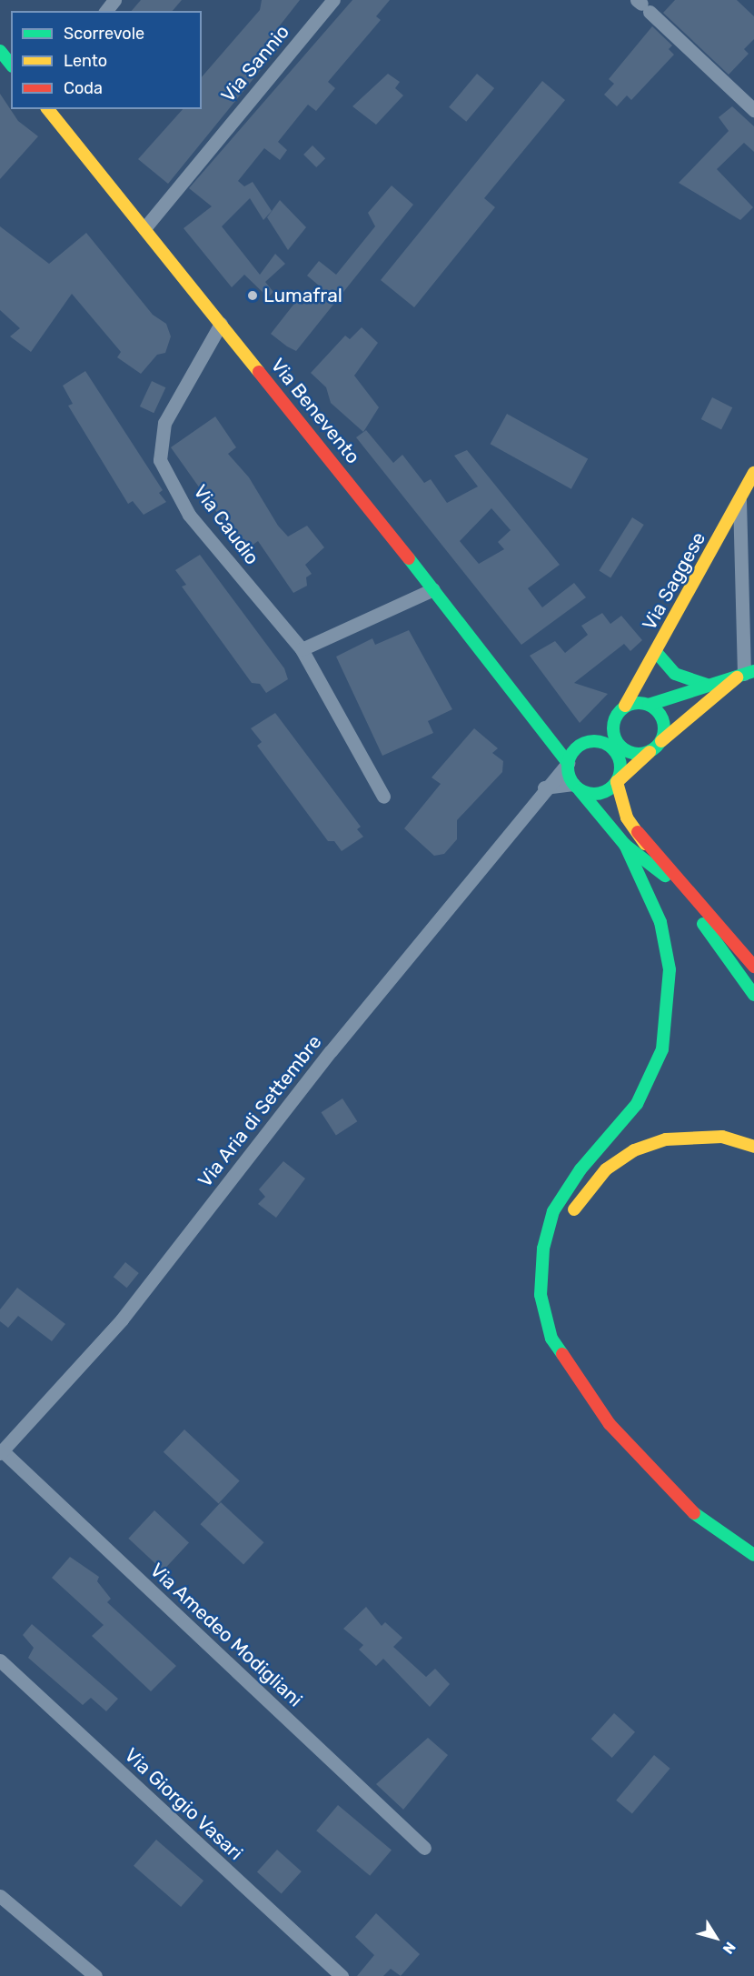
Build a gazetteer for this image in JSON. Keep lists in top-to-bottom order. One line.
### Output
{"streets":{"main road":["Via Benevento","Via Saggese"],"street":["Via Sannio","Via Caudio","Via Aria di Settembre","Via Amedeo Modigliani","Via Giorgio Vasari"]},"crossings":[["Via Sannio","Via Benevento"],["Via Benevento","Via Caudio"],["Via Benevento","Via Aria di Settembre"],["Via Aria di Settembre","Via Amedeo Modigliani"]],"places":["Lumafral"],"legend":["Scorrevole","Lento","Coda"],"north":"bottom right"}
